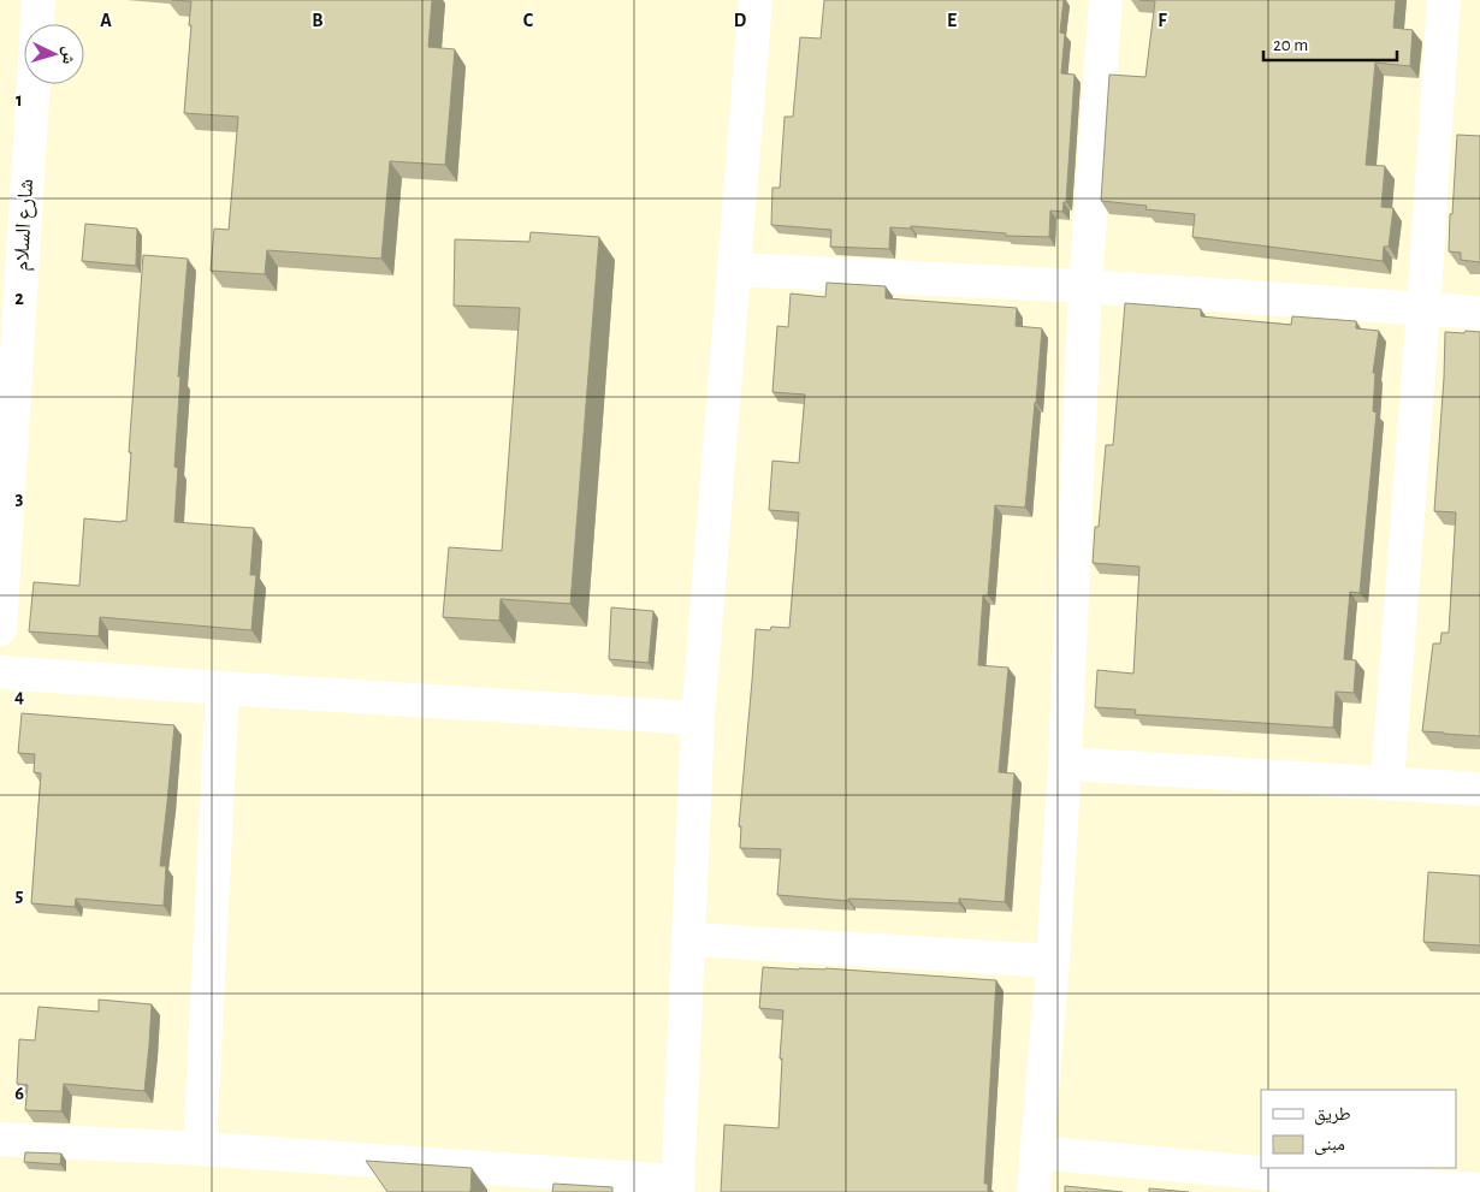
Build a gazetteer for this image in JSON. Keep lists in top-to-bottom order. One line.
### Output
{"streets":{"street":["شارع السلام"]},"legend":["طريق","مبنى"],"scale_bar":"20 m","north":"right","grid":{"columns":["A","B","C","D","E","F"],"rows":["1","2","3","4","5","6"]}}
